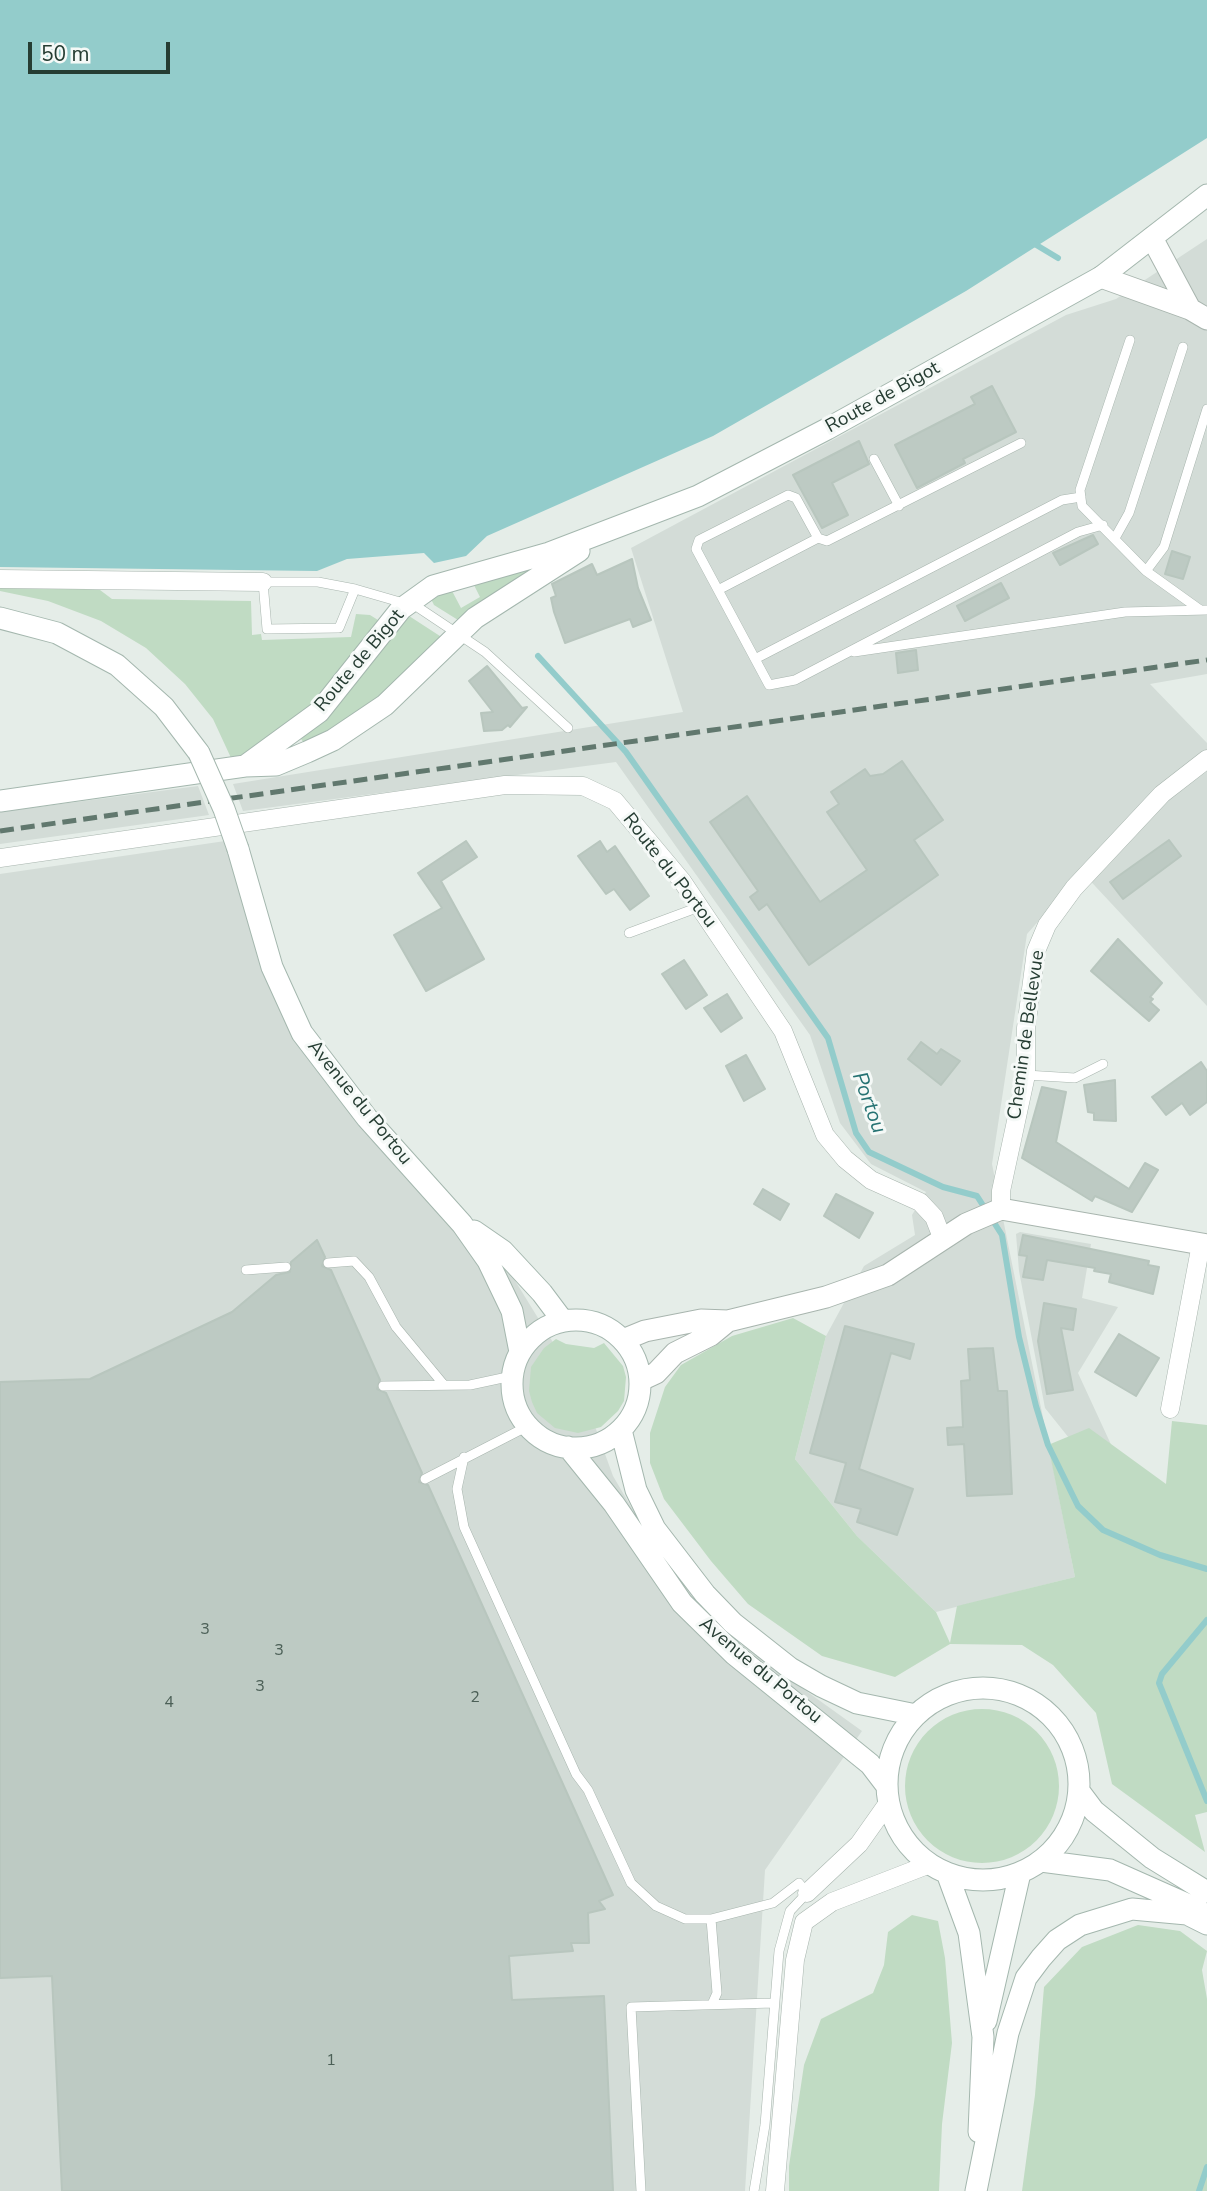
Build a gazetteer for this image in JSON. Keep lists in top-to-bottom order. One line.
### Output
{"streets":{"main road":["Route de Bigot","Avenue du Portou"],"street":["Route du Portou","Chemin de Bellevue"]},"water":["Portou"],"house_numbers":["3","3","3","2","4","1"],"scale_bar":"50 m"}
